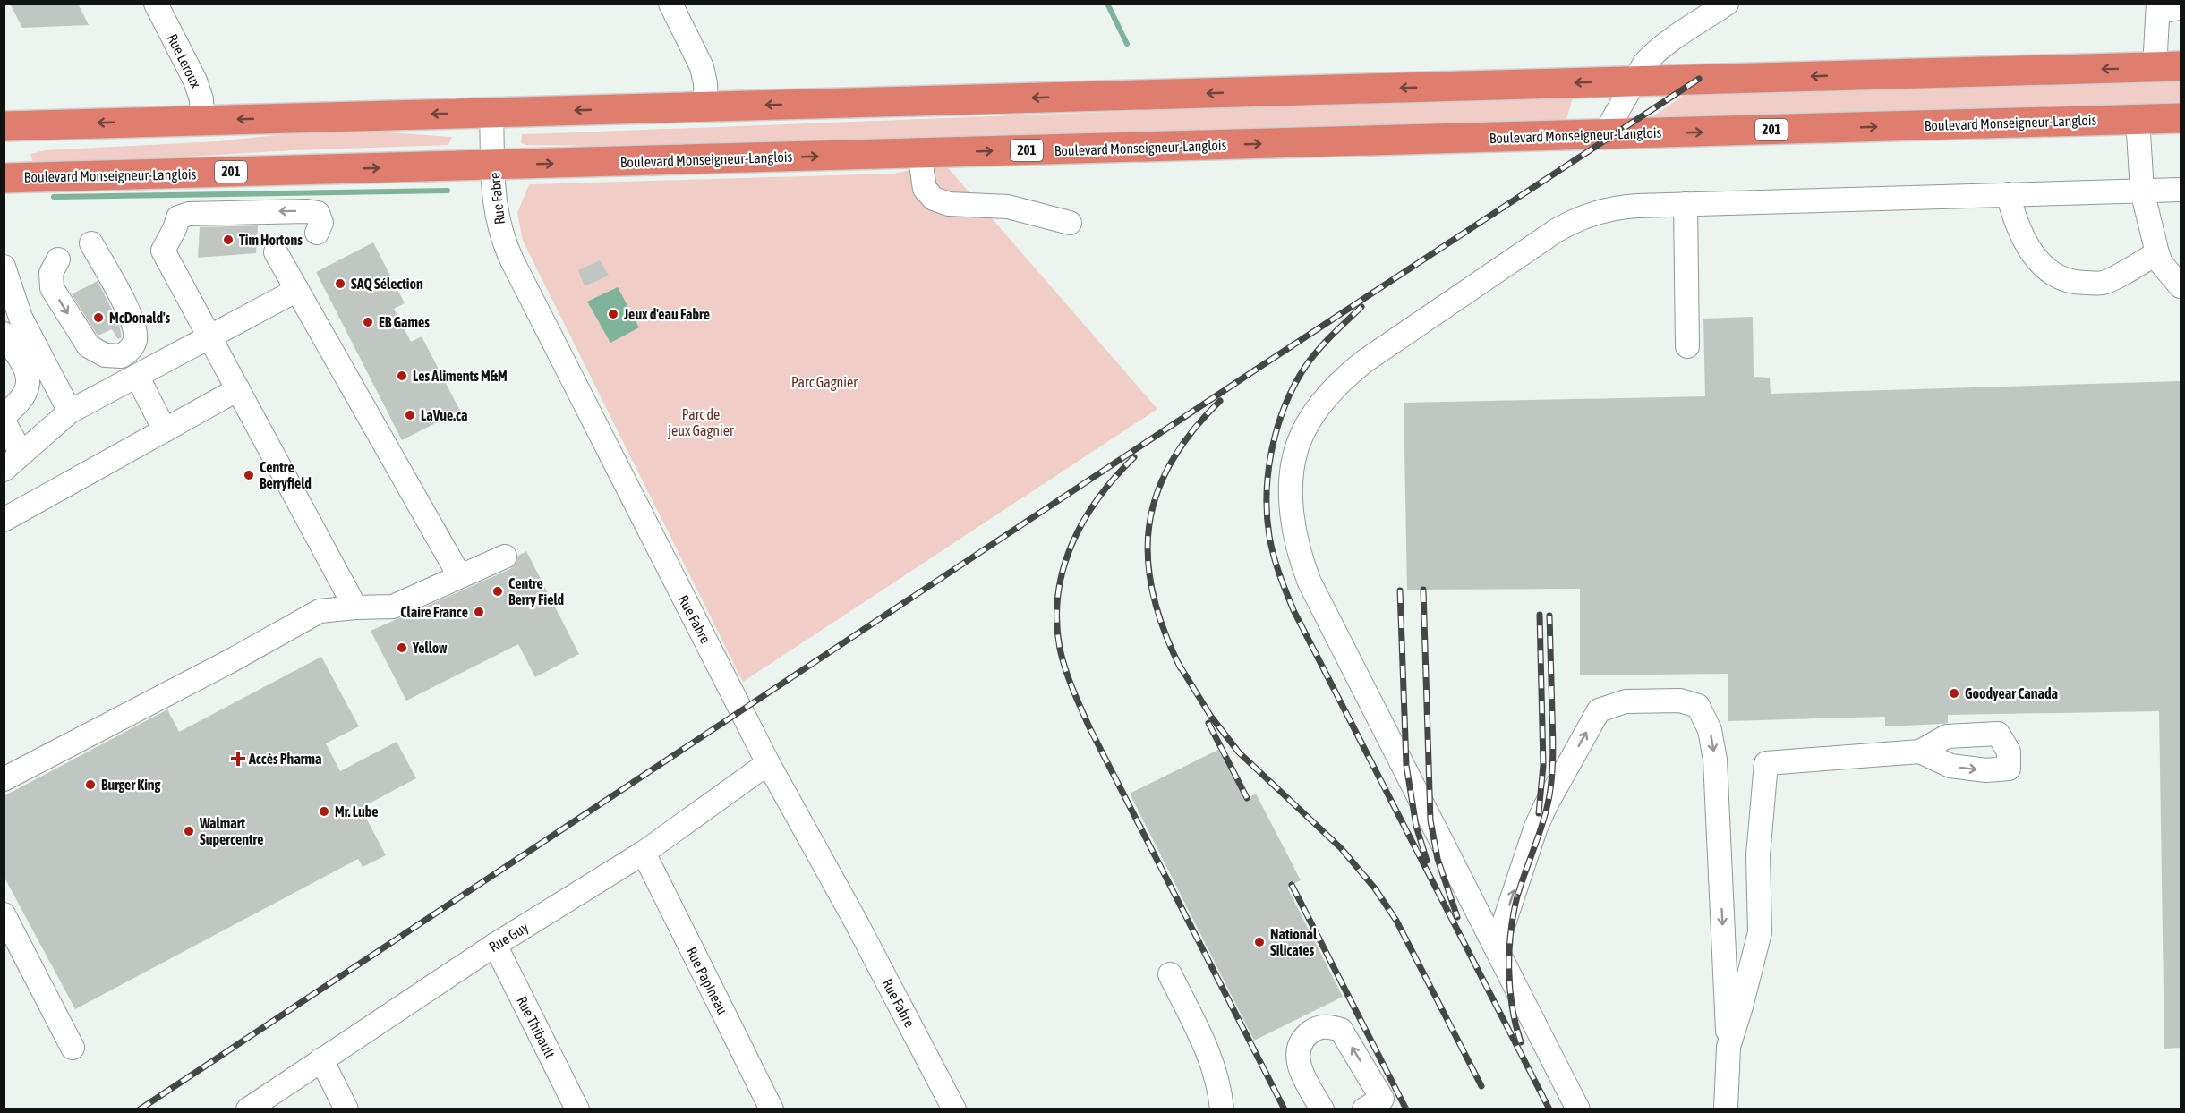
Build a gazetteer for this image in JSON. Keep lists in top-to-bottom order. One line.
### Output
{"streets":{"highway":["Boulevard Monseigneur-Langlois","201"],"street":["Rue Leroux","Rue Fabre","Rue Guy","Rue Papineau","Rue Thibault"]},"crossings":[["Boulevard Monseigneur-Langlois","Rue Fabre"],["Rue Fabre","Rue Guy"],["Rue Guy","Rue Papineau"],["Rue Guy","Rue Thibault"]],"parks":["Parc Gagnier","Parc de jeux Gagnier"],"places":{"other":["Tim Hortons","SAQ Sélection","Jeux d'eau Fabre","McDonald's","EB Games","Les Aliments M&M","LaVue.ca","Centre Berryfield","Centre Berry Field","Claire France","Yellow","Goodyear Canada","Burger King","Mr. Lube","Walmart Supercentre","National Silicates"],"health":["Accès Pharma"]}}
